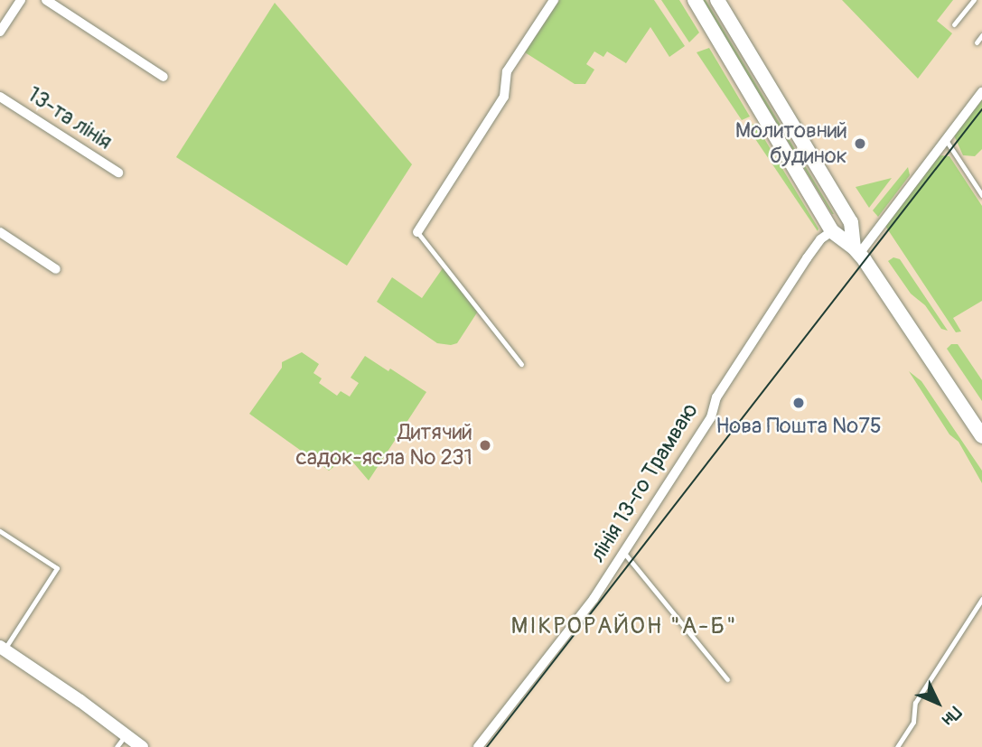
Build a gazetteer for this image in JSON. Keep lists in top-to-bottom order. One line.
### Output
{"streets":{"street":["13-та лінія","лінія 13-го Трамваю"]},"districts":["МІКРОРАЙОН \"А-Б\""],"places":["Молитовний будинок","Нова Пошта №75","Дитячий садок-ясла № 231"],"north":"bottom right"}
